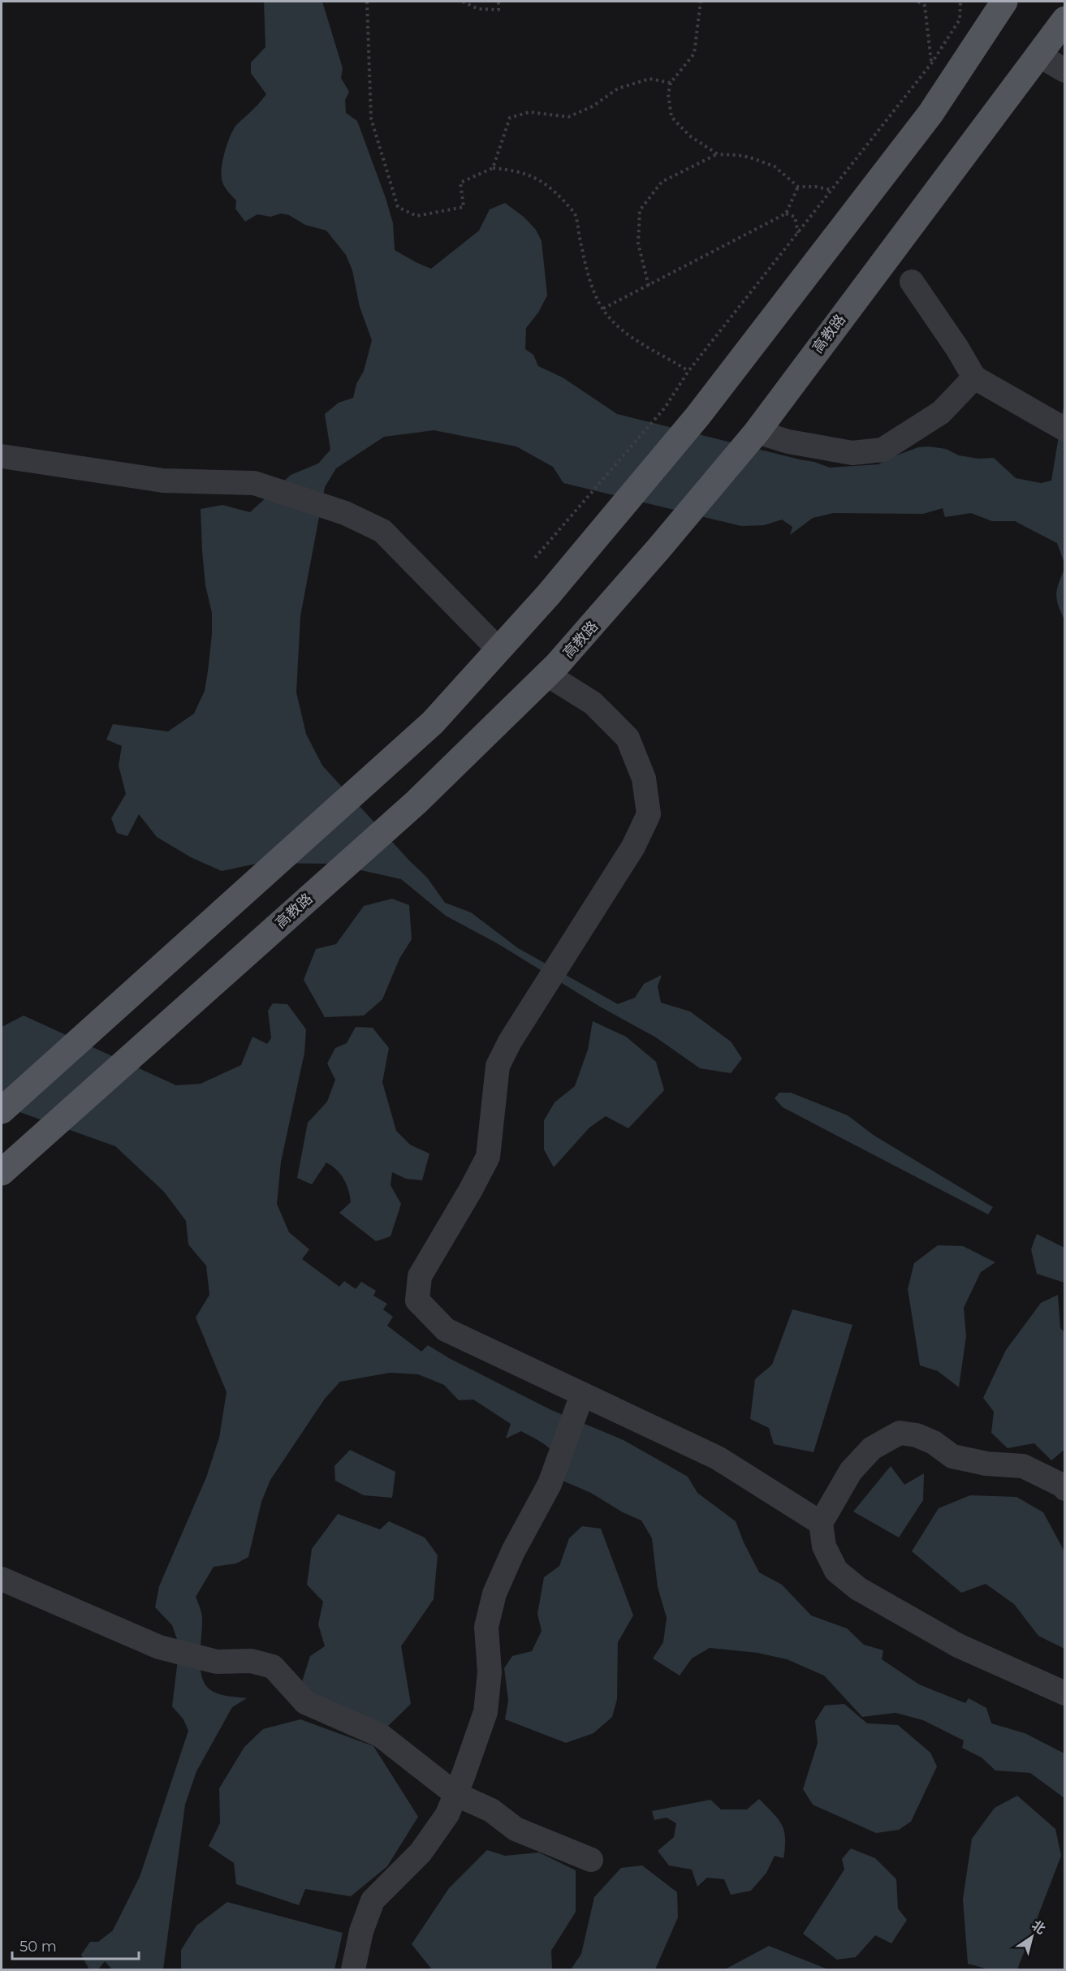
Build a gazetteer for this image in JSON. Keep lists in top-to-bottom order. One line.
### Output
{"streets":{"main road":["高教路"]},"scale_bar":"50 m","north":"top right"}
